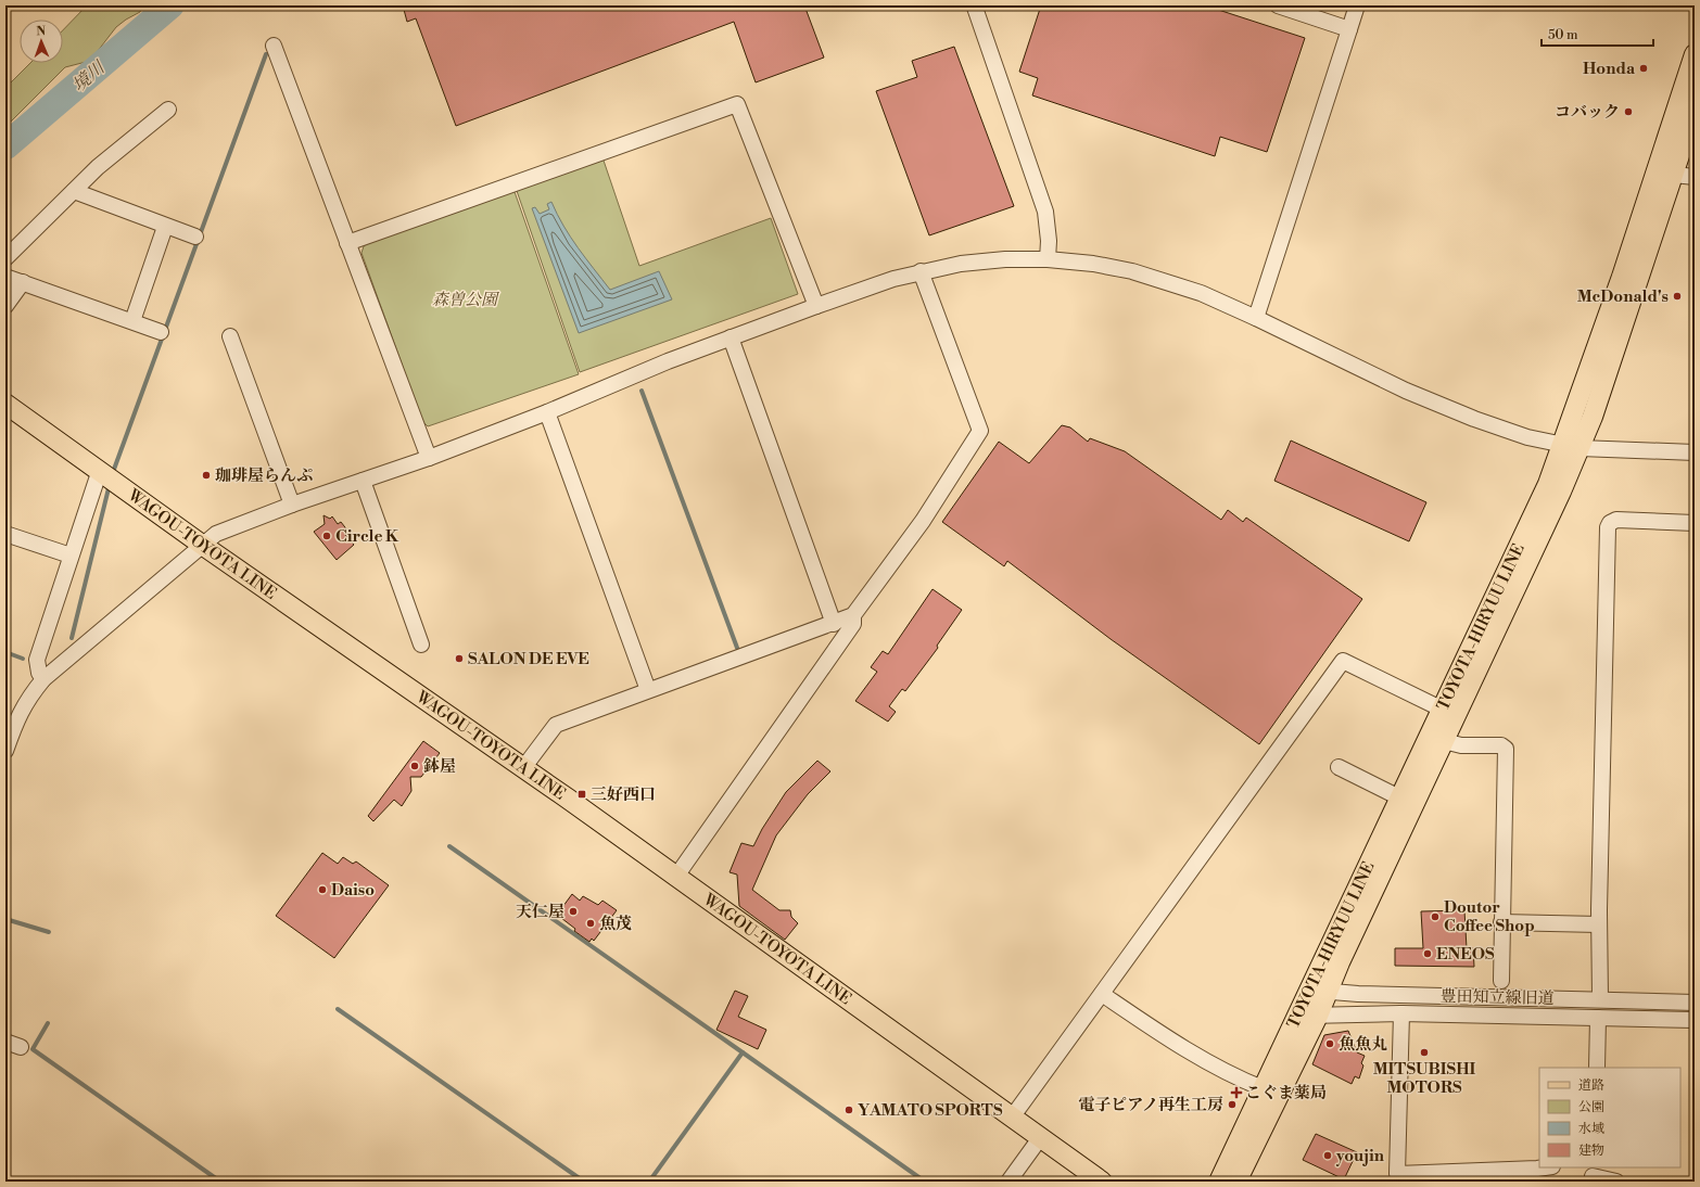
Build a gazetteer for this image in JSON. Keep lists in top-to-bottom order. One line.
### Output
{"streets":{"main road":["WAGOU-TOYOTA LINE","TOYOTA-HIRYUU LINE"],"street":["豊田知立線旧道"]},"crossings":[["TOYOTA-HIRYUU LINE","豊田知立線旧道"]],"water":["境川"],"parks":["森曽公園"],"places":{"other":["Honda","コバック","McDonald's","珈琲屋らんぷ","Circle K","SALON DE EVE","鉢屋","Daiso","天仁屋","Doutor Coffee Shop","魚茂","ENEOS","魚魚丸","MITSUBISHI MOTORS","電子ピアノ再生工房","YAMATO SPORTS","youjin"],"transit":["三好西口"],"health":["こぐま薬局"]},"legend":["道路","公園","水域","建物"],"scale_bar":"50 m","north":"top"}
